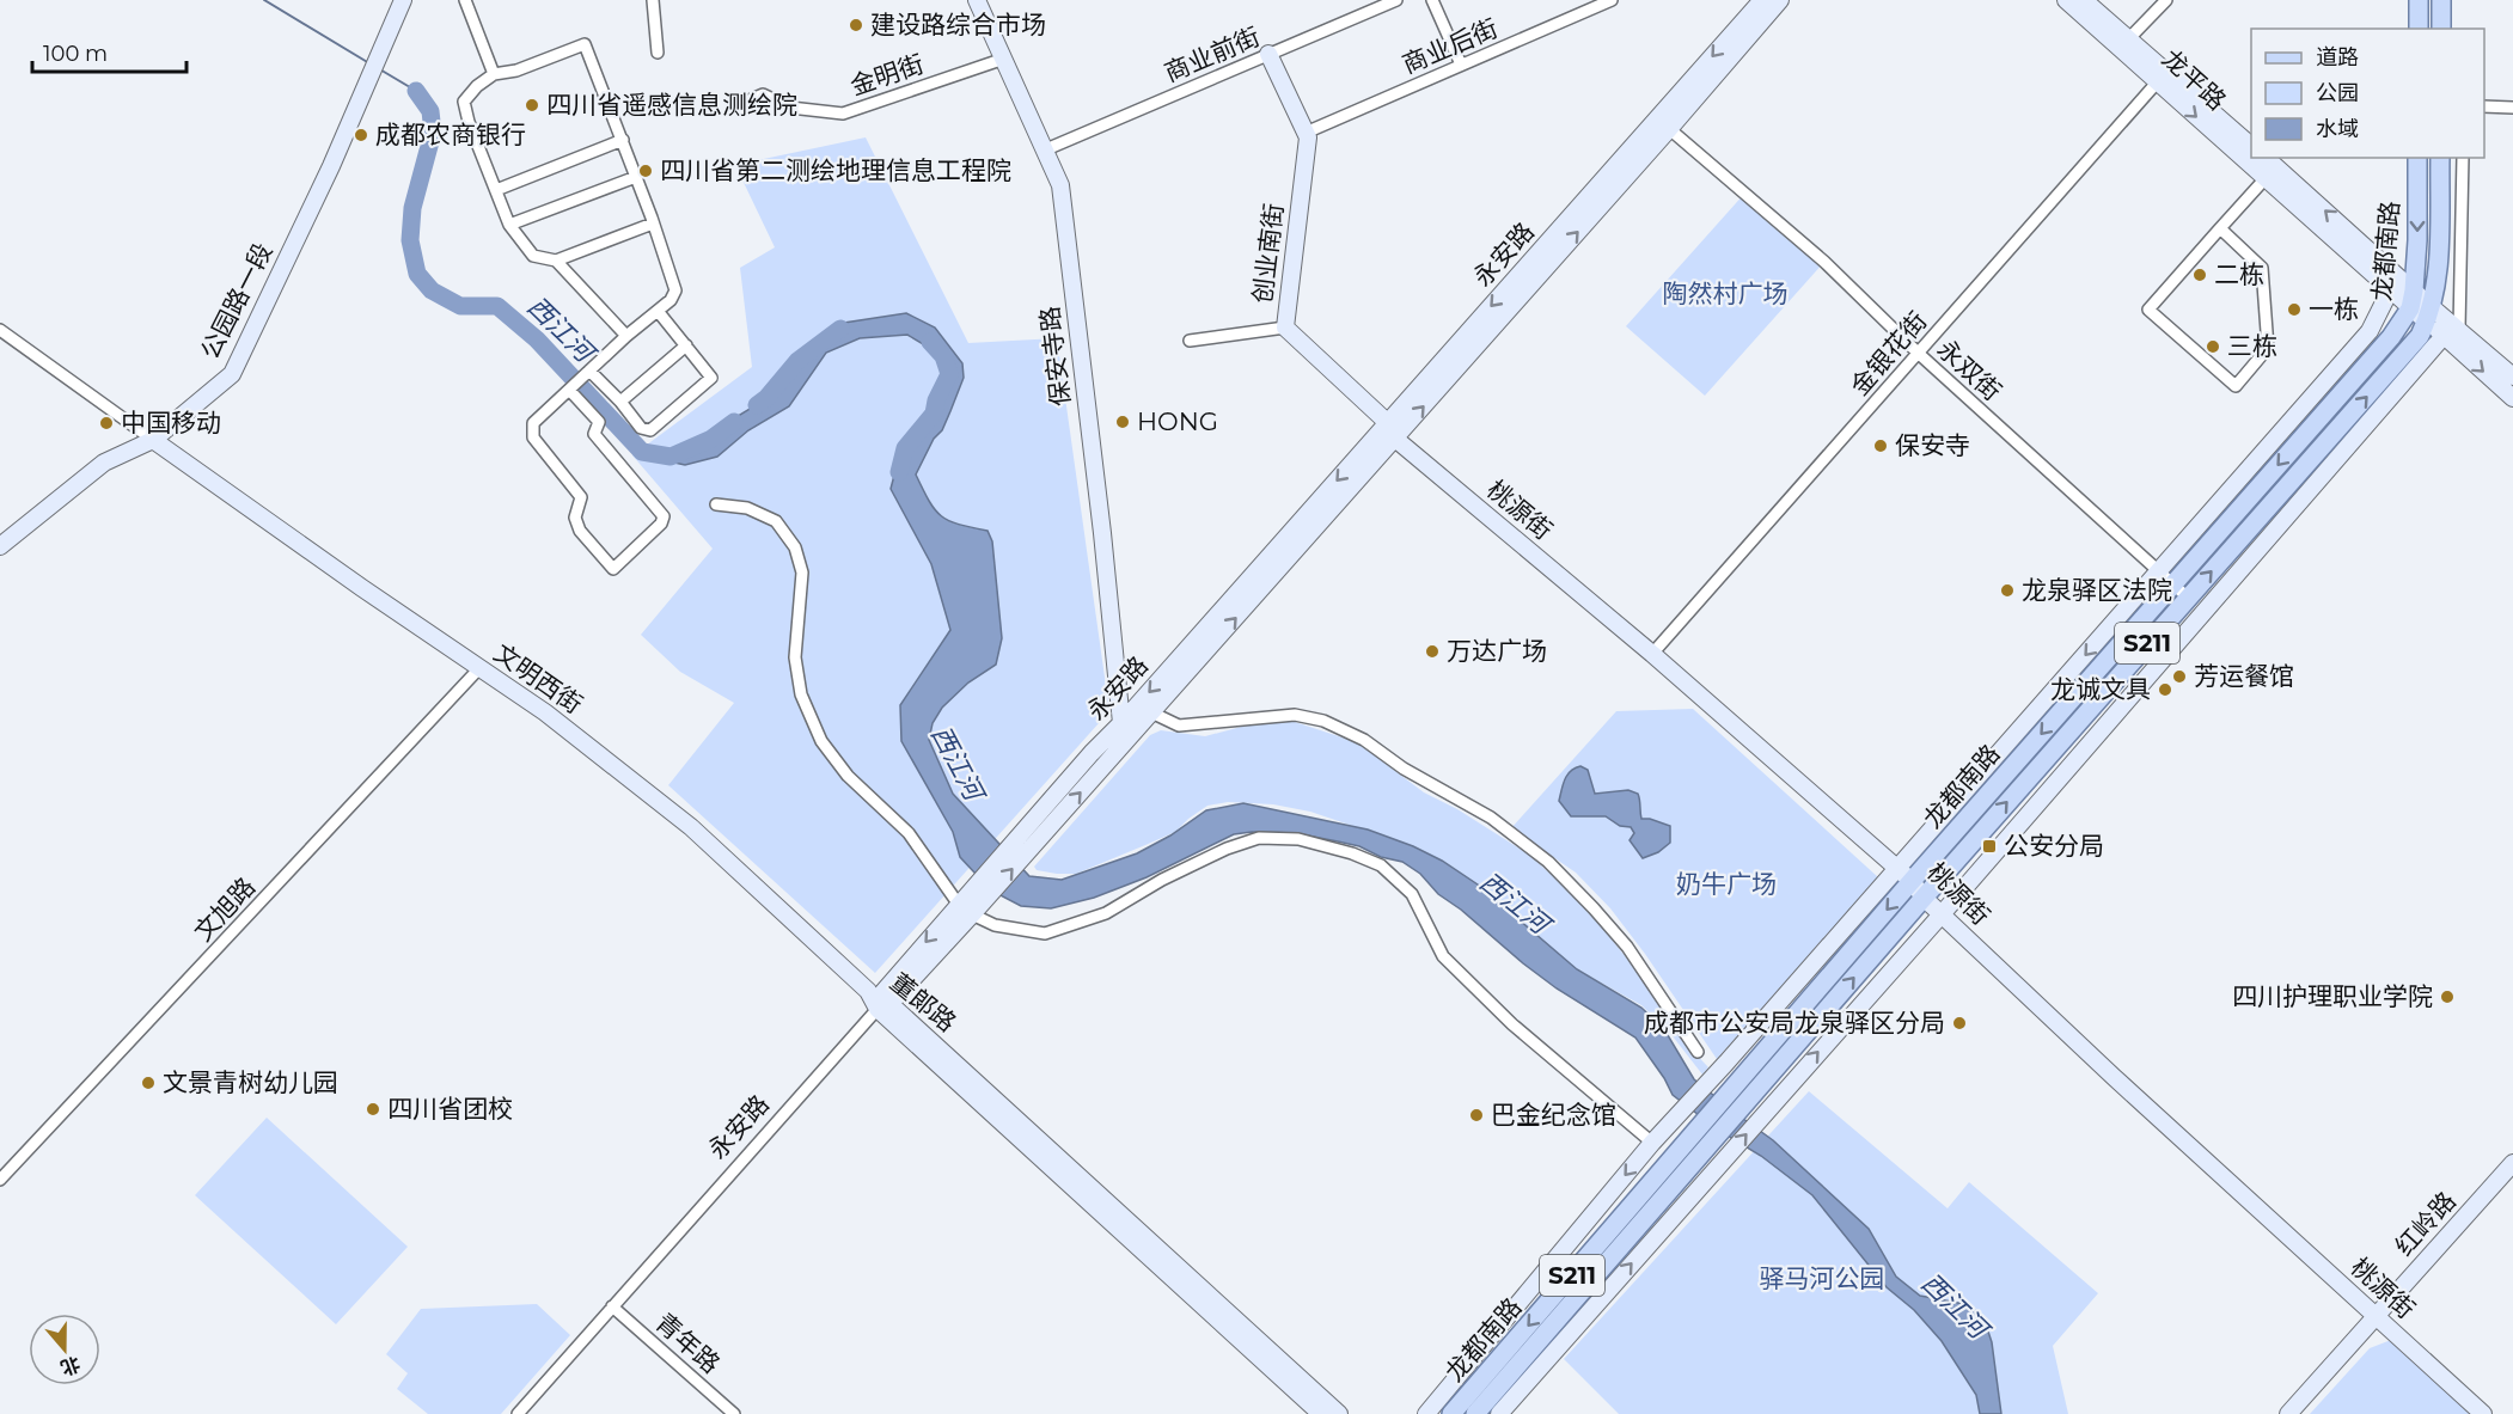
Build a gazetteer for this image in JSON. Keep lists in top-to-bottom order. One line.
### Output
{"streets":{"main road":["龙都南路","S211"],"street":["商业后街","商业前街","金明街","龙平路","创业南街","永安路","公园路一段","金银花街","保安寺路","永双街","桃源街","文明西街","文旭路","董郞路","红岭路","青年路"]},"crossings":[["商业后街","创业南街"],["商业前街","创业南街"],["商业前街","保安寺路"],["金明街","保安寺路"],["龙平路","龙都南路"],["龙平路","金银花街"],["龙都南路","永双街"],["龙都南路","桃源街"],["创业南街","永安路"],["创业南街","桃源街"],["永安路","保安寺路"],["永安路","永双街"],["永安路","桃源街"],["永安路","文明西街"],["永安路","董郞路"],["永安路","青年路"],["公园路一段","文明西街"],["金银花街","永双街"],["金银花街","桃源街"],["桃源街","红岭路"],["文明西街","文旭路"],["文明西街","董郞路"]],"water":["西江河"],"parks":["陶然村广场","奶牛广场","驿马河公园"],"places":{"other":["建设路综合市场","四川省遥感信息测绘院","成都农商银行","四川省第二测绘地理信息工程院","二栋","一栋","三栋","HONG","中国移动","保安寺","龙泉驿区法院","万达广场","芳运餐馆","龙诚文具","四川护理职业学院","成都市公安局龙泉驿区分局","文景青树幼儿园","四川省团校","巴金纪念馆"],"transit":["公安分局"]},"legend":["道路","公园","水域"],"scale_bar":"100 m","north":"bottom"}
